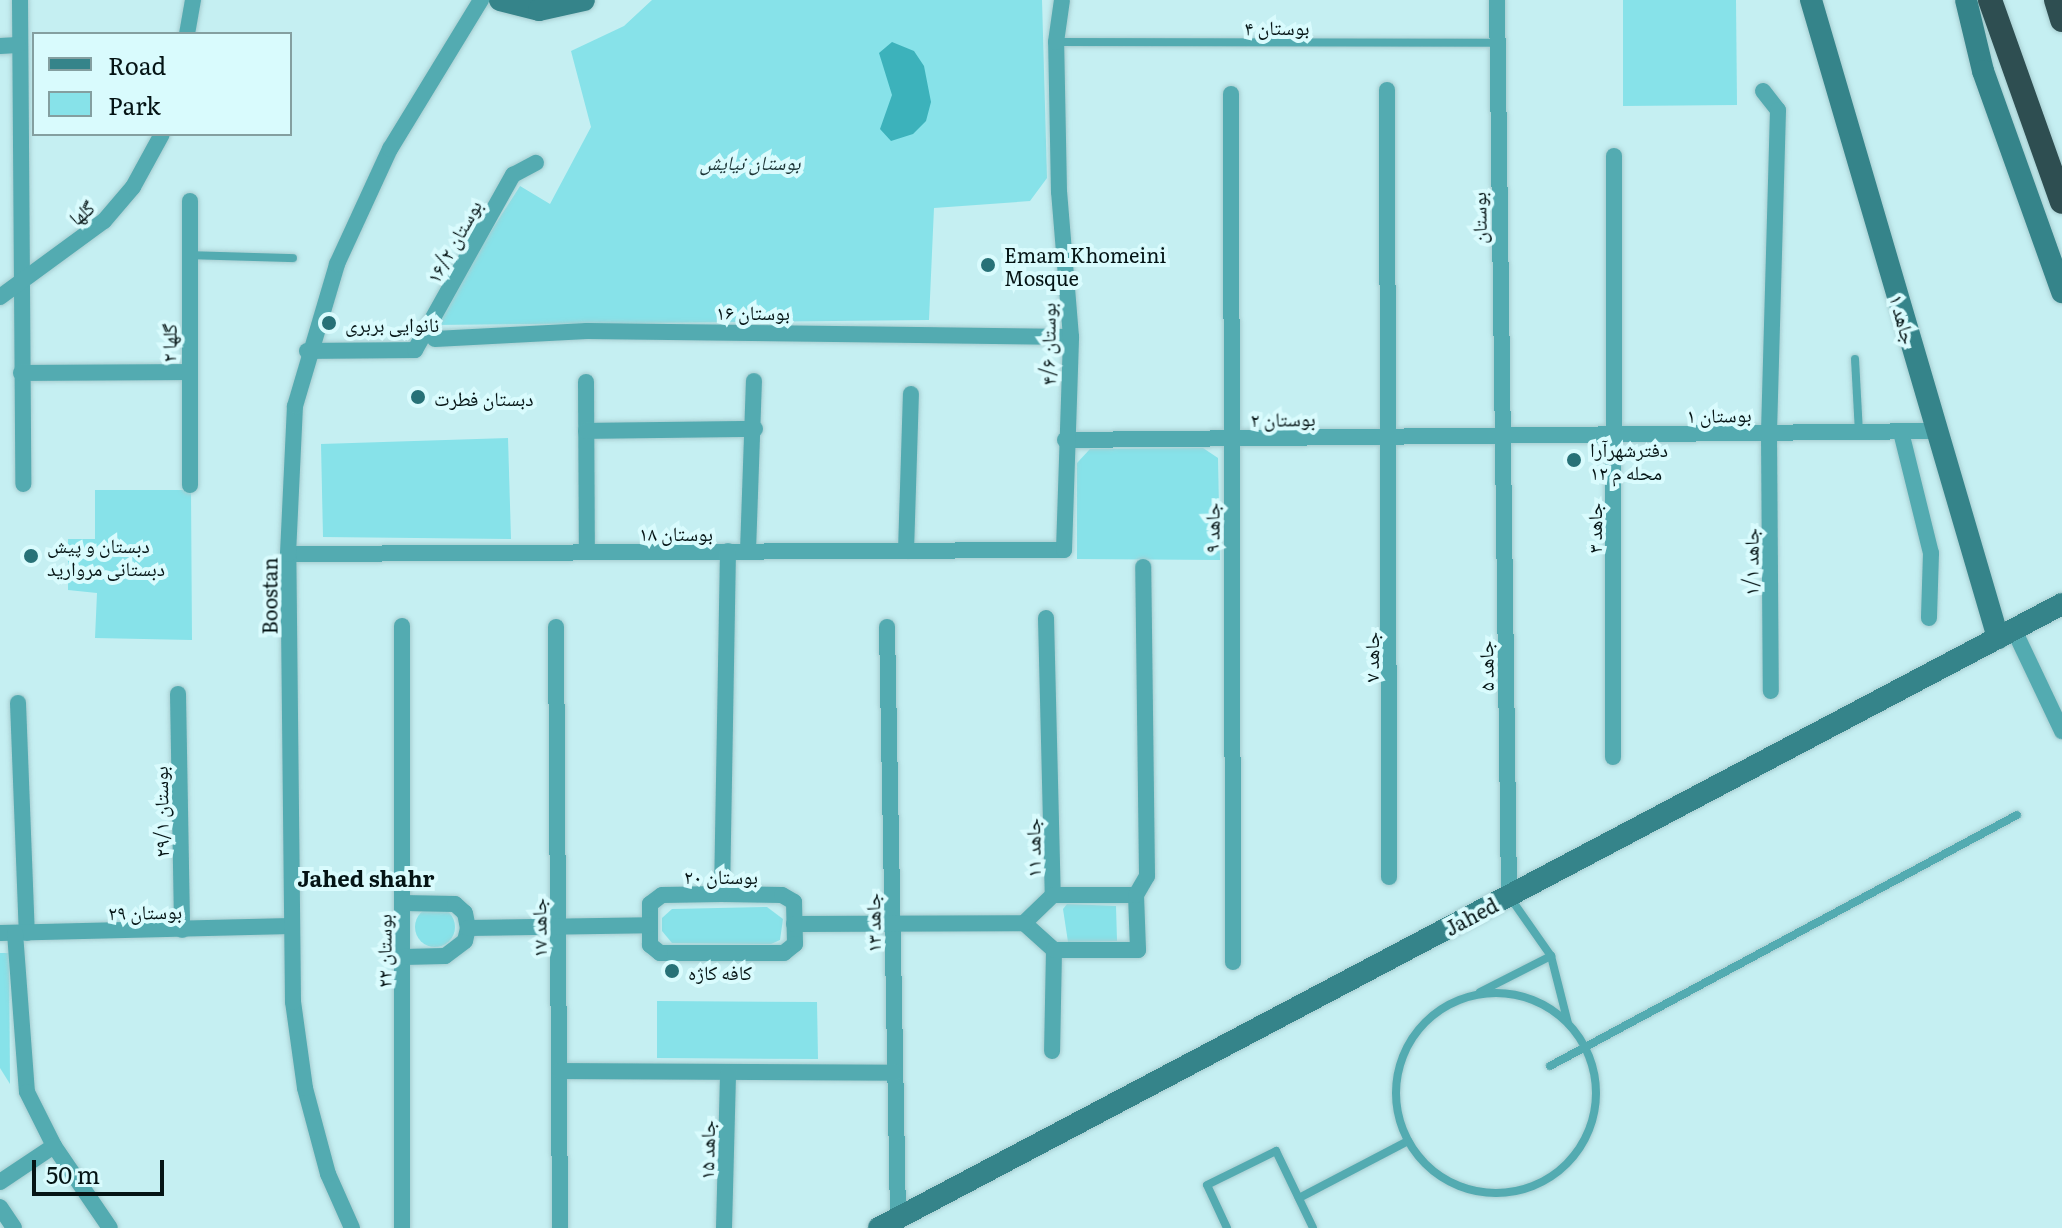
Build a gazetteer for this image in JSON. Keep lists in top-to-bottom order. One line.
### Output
{"streets":{"main road":["جاهد ۱","Jahed"],"street":["گلها","بوستان","بوستان ۱۶/۲","بوستان ۱۶","گلها ۲","بوستان ۴/۶","بوستان ۱","بوستان ۲","جاهد ۹","جاهد ۳","بوستان ۱۸","جاهد ۱/۱","Boostan","جاهد ۷","جاهد ۵","بوستان ۲۹/۱","جاهد ۱۱","بوستان ۲۰","بوستان ۲۹","جاهد ۱۳","جاهد ۱۷","بوستان ۲۲","جاهد ۱۵"],"lane":["بوستان ۴"]},"crossings":[["بوستان ۴","بوستان"],["بوستان ۴","بوستان ۴/۶"],["بوستان","بوستان ۱"],["بوستان","بوستان ۲"],["بوستان","جاهد ۵"],["بوستان ۱۶/۲","Boostan"],["بوستان ۱۶","بوستان ۴/۶"],["جاهد ۱","بوستان ۱"],["جاهد ۱","Jahed"],["بوستان ۴/۶","بوستان ۲"],["بوستان ۴/۶","بوستان ۱۸"],["بوستان ۱","بوستان ۲"],["بوستان ۱","جاهد ۳"],["بوستان ۱","جاهد ۱/۱"],["بوستان ۱","جاهد ۵"],["بوستان ۲","جاهد ۹"],["بوستان ۲","جاهد ۷"],["بوستان ۲","جاهد ۵"],["بوستان ۱۸","Boostan"],["Boostan","بوستان ۲۹"],["جاهد ۵","Jahed"],["بوستان ۲۹/۱","بوستان ۲۹"],["Jahed","جاهد ۱۳"]],"districts":["Jahed shahr"],"parks":["بوستان نیایش"],"places":["Emam Khomeini Mosque","نانوایی بربری","دبستان فطرت","دفترشهرآرا محله م ۱۲","دبستان و پیش دبستانی مروارید","کافه کاژه"],"legend":["Road","Park"],"scale_bar":"50 m"}
